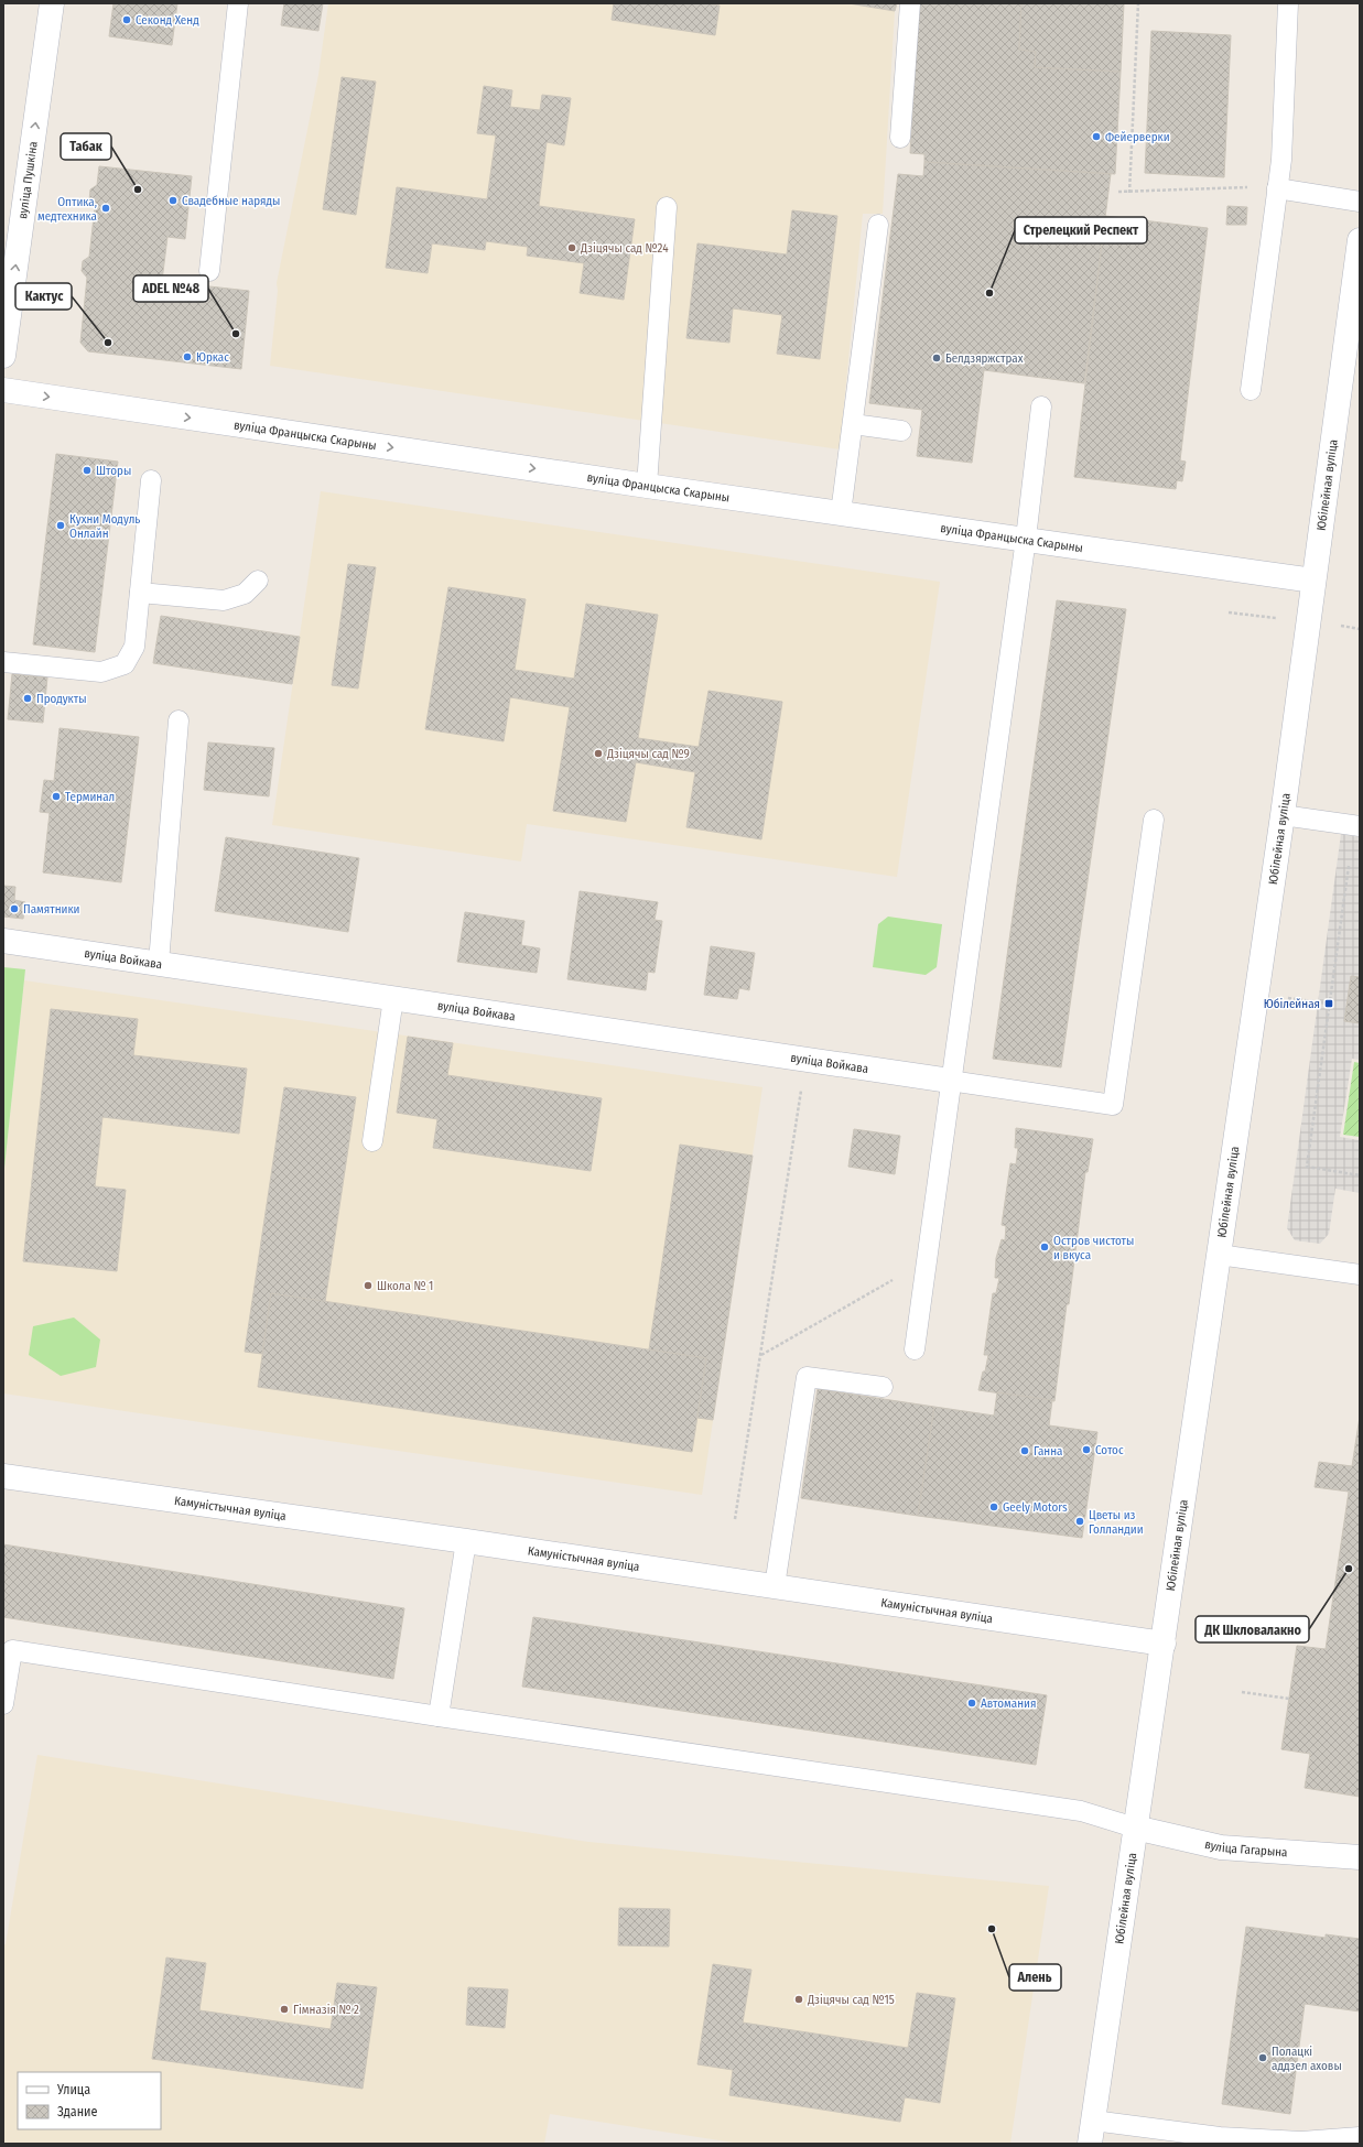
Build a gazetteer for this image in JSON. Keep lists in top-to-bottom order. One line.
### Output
{"streets":{"main road":["вуліца Пушкіна","вуліца Францыска Скарыны","Юбілейная вуліца","вуліца Войкава","Камуністычная вуліца","вуліца Гагарына"]},"crossings":[["вуліца Францыска Скарыны","Юбілейная вуліца"],["Юбілейная вуліца","Камуністычная вуліца"],["Юбілейная вуліца","вуліца Гагарына"]],"one_way":["вуліца Пушкіна","вуліца Францыска Скарыны"],"places":{"other":["Секонд Хенд","Фейерверки","Табак","Свадебные наряды","Оптика, медтехника","Дзіцячы сад №24","Стрелецкий Респект","ADEL №48","Кактус","Юркас","Белдзяржстрах","Шторы","Кухни Модуль Онлайн","Продукты","Дзіцячы сад №9","Терминал","Памятники","Остров чистоты и вкуса","Школа № 1","Сотос","Ганна","Geely Motors","Цветы из Голландии","ДК Шкловалакно","Автомания","Алень","Дзіцячы сад №15","Гімназія № 2","Полацкі аддзел аховы"],"transit":["Юбілейная"]},"legend":["Улица","Здание"]}
